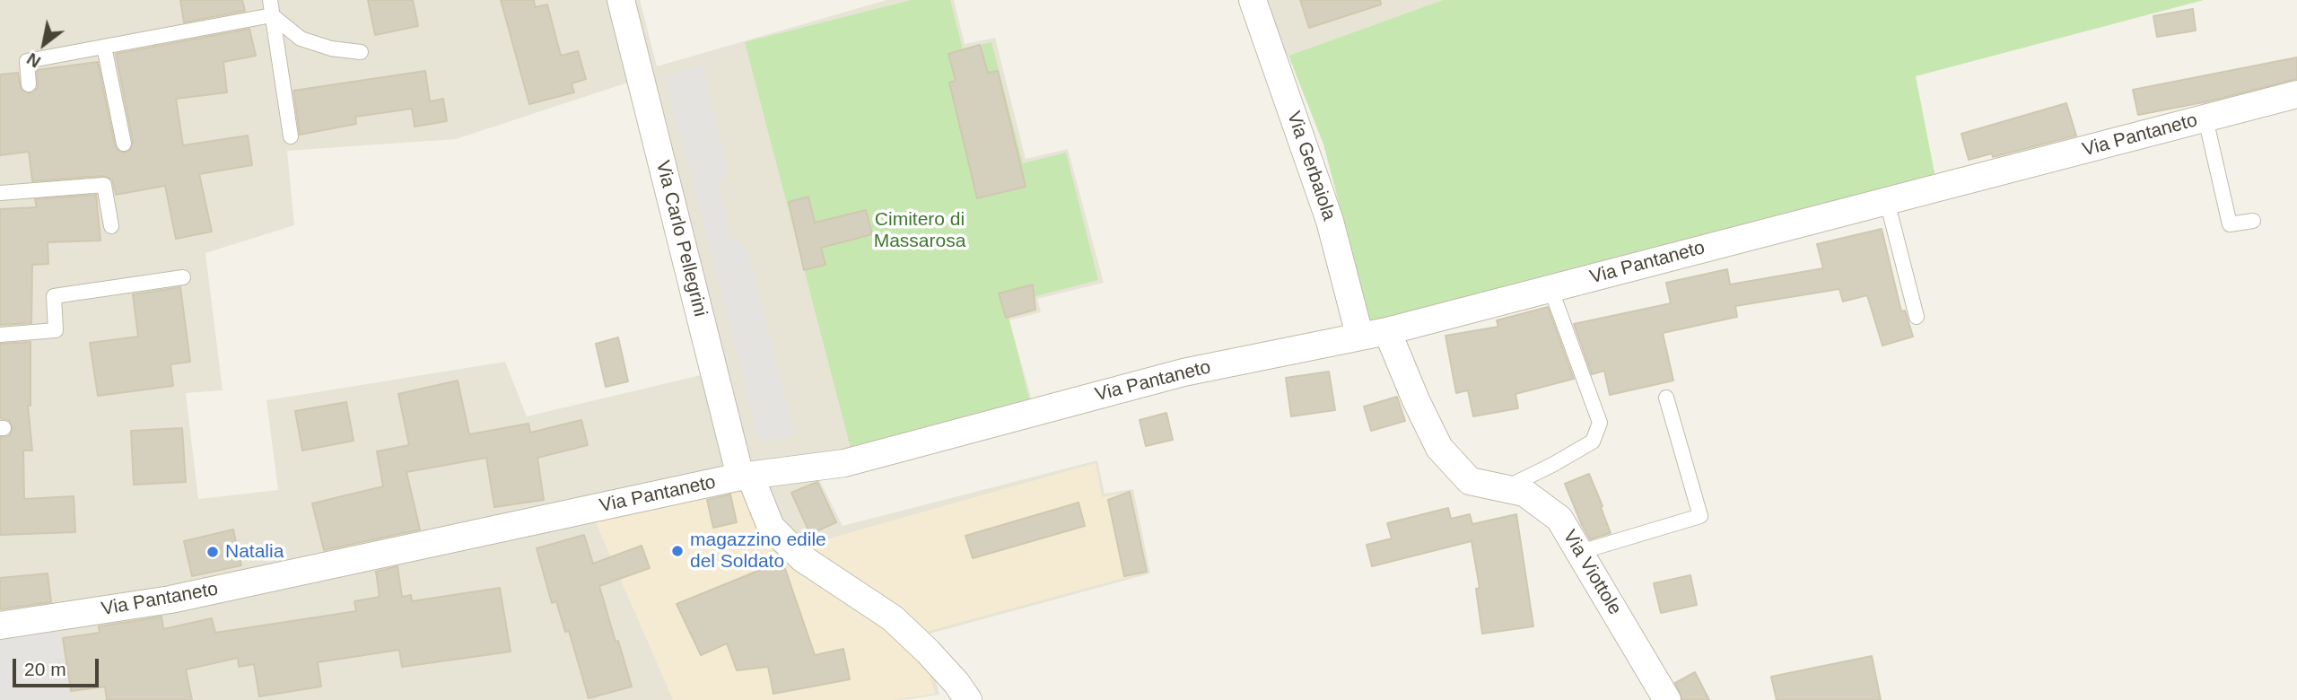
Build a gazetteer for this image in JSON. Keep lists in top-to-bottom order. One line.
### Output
{"streets":{"street":["Via Pantaneto","Via Gerbaiola","Via Carlo Pellegrini","Via Viottole"]},"crossings":[["Via Pantaneto","Via Gerbaiola"],["Via Pantaneto","Via Carlo Pellegrini"],["Via Pantaneto","Via Viottole"]],"parks":["Cimitero di Massarosa"],"places":["magazzino edile del Soldato","Natalia"],"scale_bar":"20 m","north":"bottom left"}
